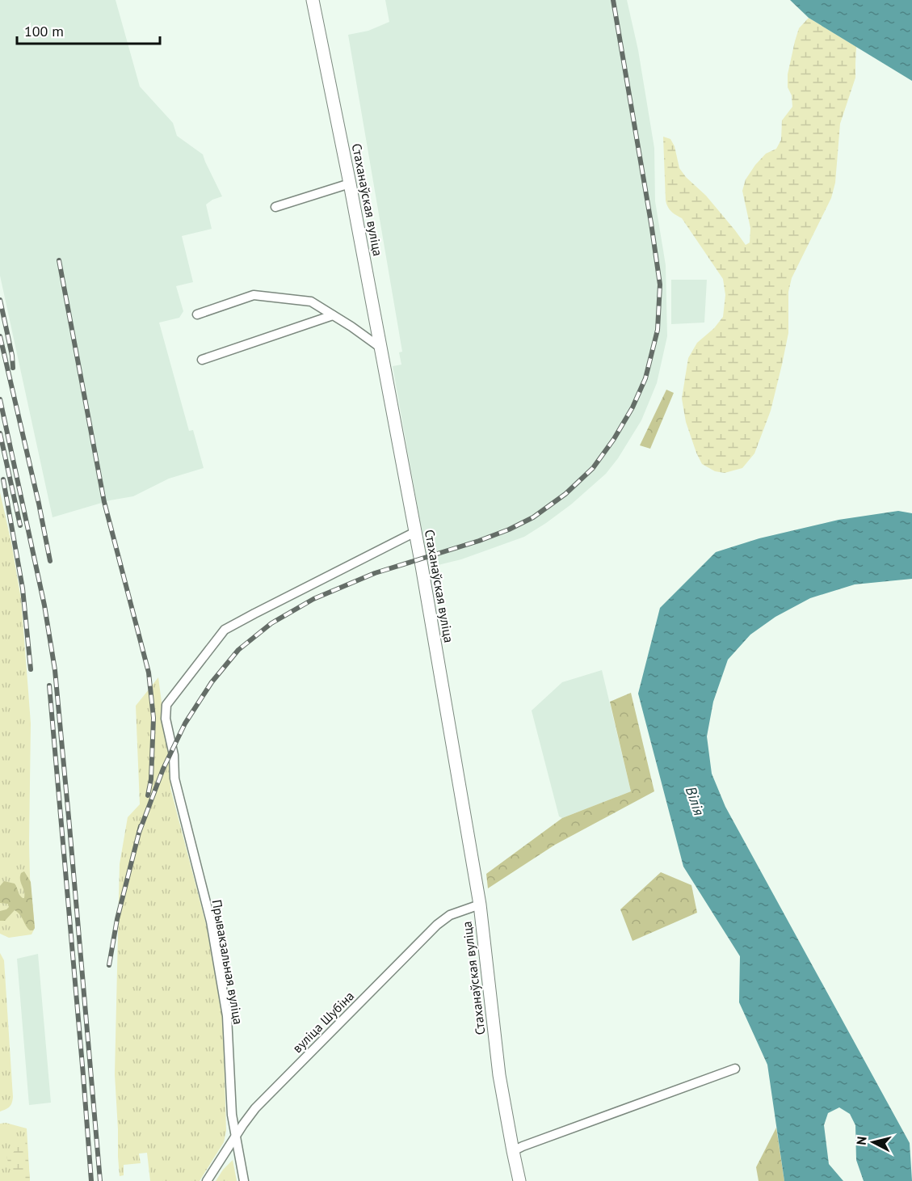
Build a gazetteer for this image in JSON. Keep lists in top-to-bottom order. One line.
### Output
{"streets":{"street":["Стаханаўская вуліца","Прывакзальная вуліца","вуліца Шубіна"]},"crossings":[["Стаханаўская вуліца","Прывакзальная вуліца"],["Стаханаўская вуліца","вуліца Шубіна"],["Прывакзальная вуліца","вуліца Шубіна"]],"water":["Вілія"],"scale_bar":"100 m","north":"left"}
